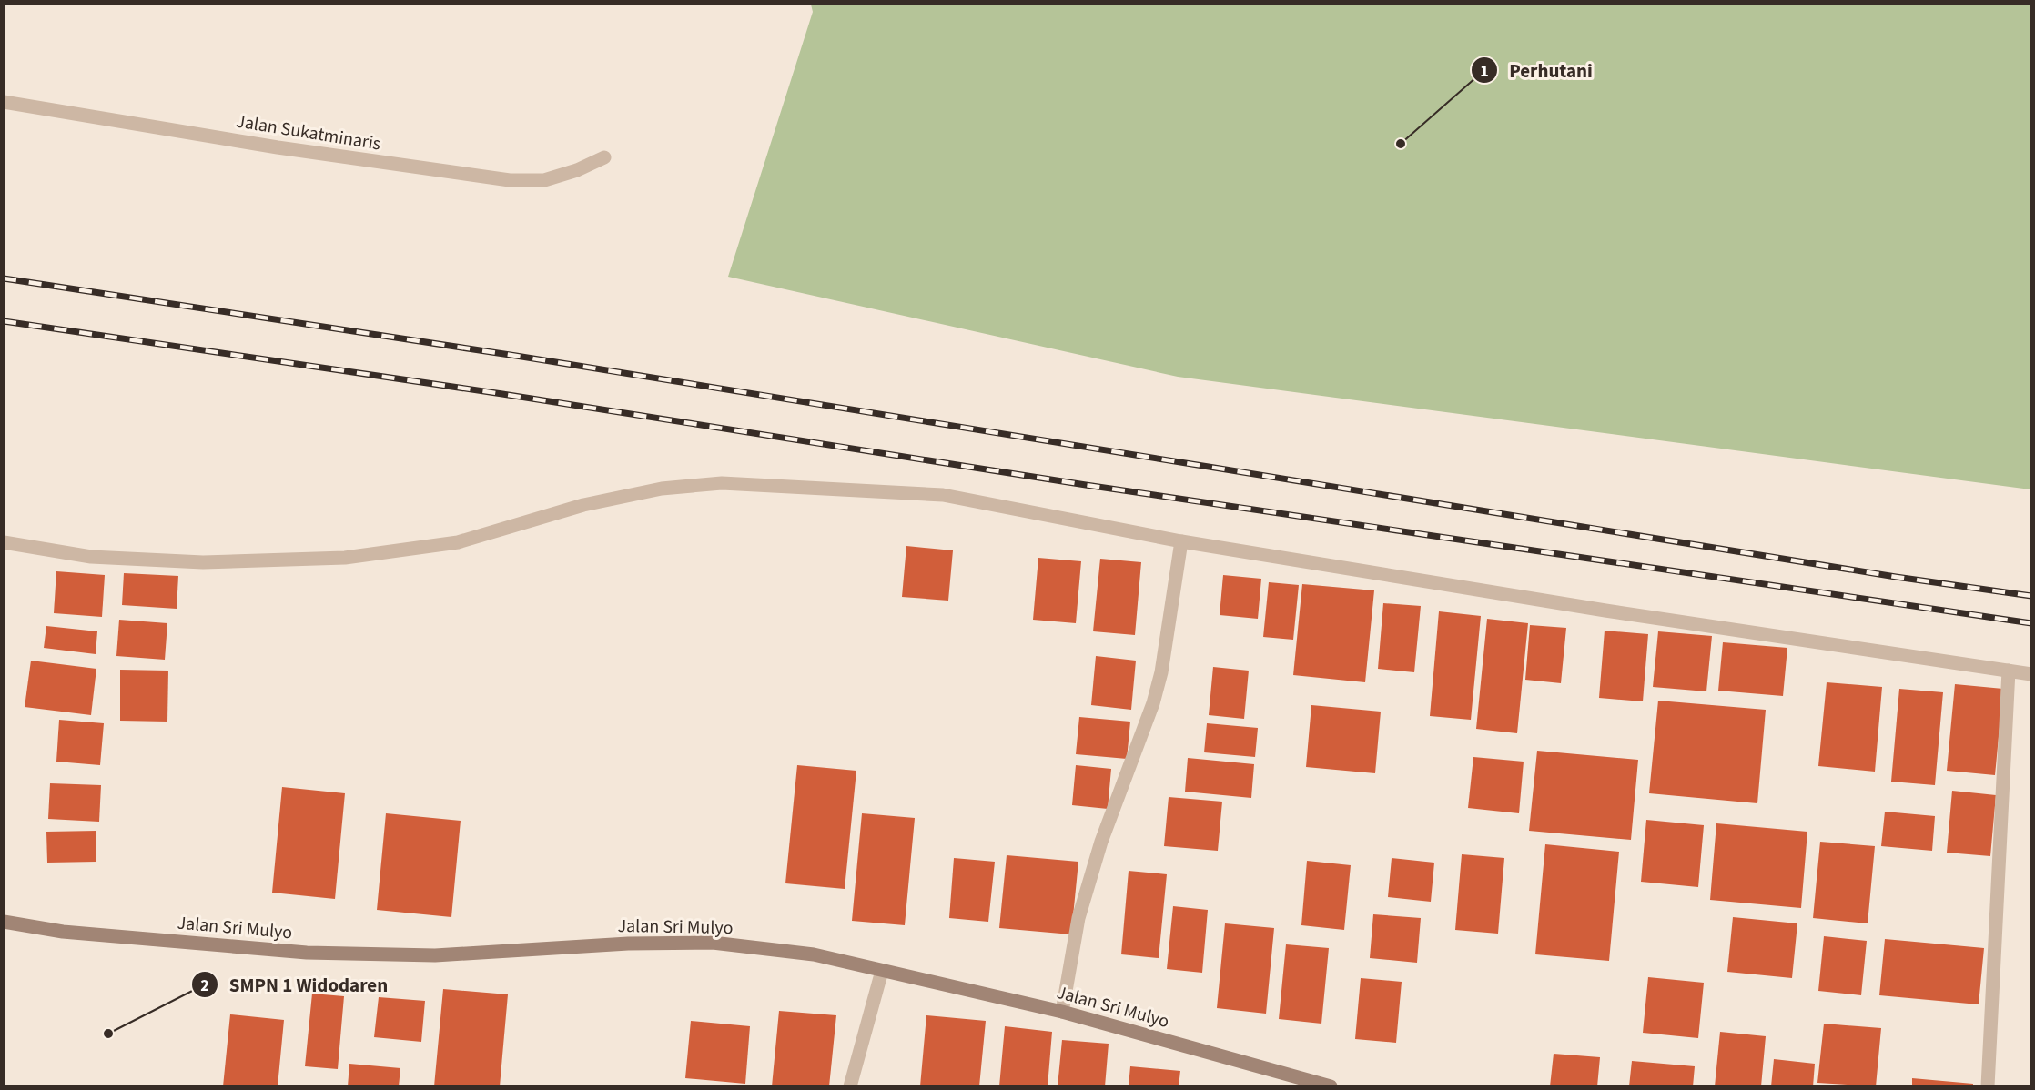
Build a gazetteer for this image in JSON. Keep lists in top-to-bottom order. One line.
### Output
{"streets":{"main road":["Jalan Sri Mulyo"],"street":["Jalan Sukatminaris"]},"places":["Perhutani","SMPN 1 Widodaren"]}
